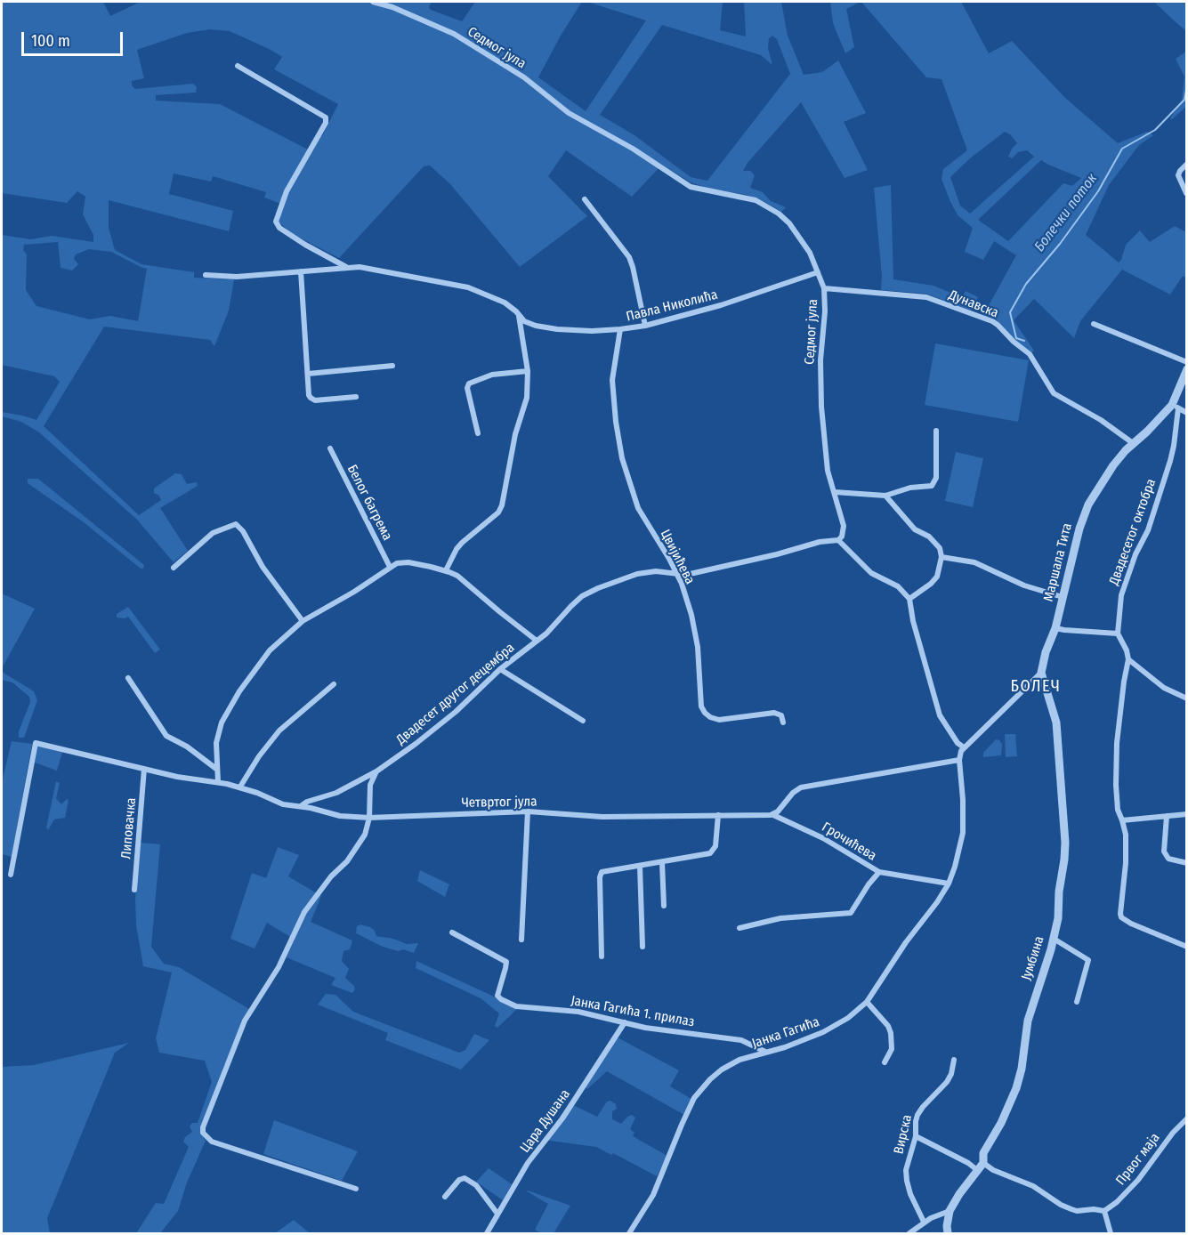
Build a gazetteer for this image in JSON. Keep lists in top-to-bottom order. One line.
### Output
{"streets":{"street":["Седмог јула","Дунавска","Павла Николића","Белог багрема","Двадесетог октобра","Цвијићева","Маршала Тита","Двадесет другог децембра","Четвртог јула","Липовачка","Грочићева","Јумбина","Јанка Гагића 1. прилаз","Јанка Гагића","Цара Душана","Вирска","Првог маја"]},"crossings":[["Седмог јула","Дунавска"],["Седмог јула","Павла Николића"],["Седмог јула","Двадесет другог децембра"],["Дунавска","Маршала Тита"],["Павла Николића","Цвијићева"],["Двадесетог октобра","Маршала Тита"],["Цвијићева","Двадесет другог децембра"],["Маршала Тита","Јумбина"],["Двадесет другог децембра","Четвртог јула"],["Четвртог јула","Липовачка"],["Четвртог јула","Грочићева"],["Грочићева","Јанка Гагића"],["Јанка Гагића 1. прилаз","Јанка Гагића"],["Јанка Гагића 1. прилаз","Цара Душана"]],"districts":["БОЛЕЧ"],"water":["Болечки поток"],"scale_bar":"100 m"}
